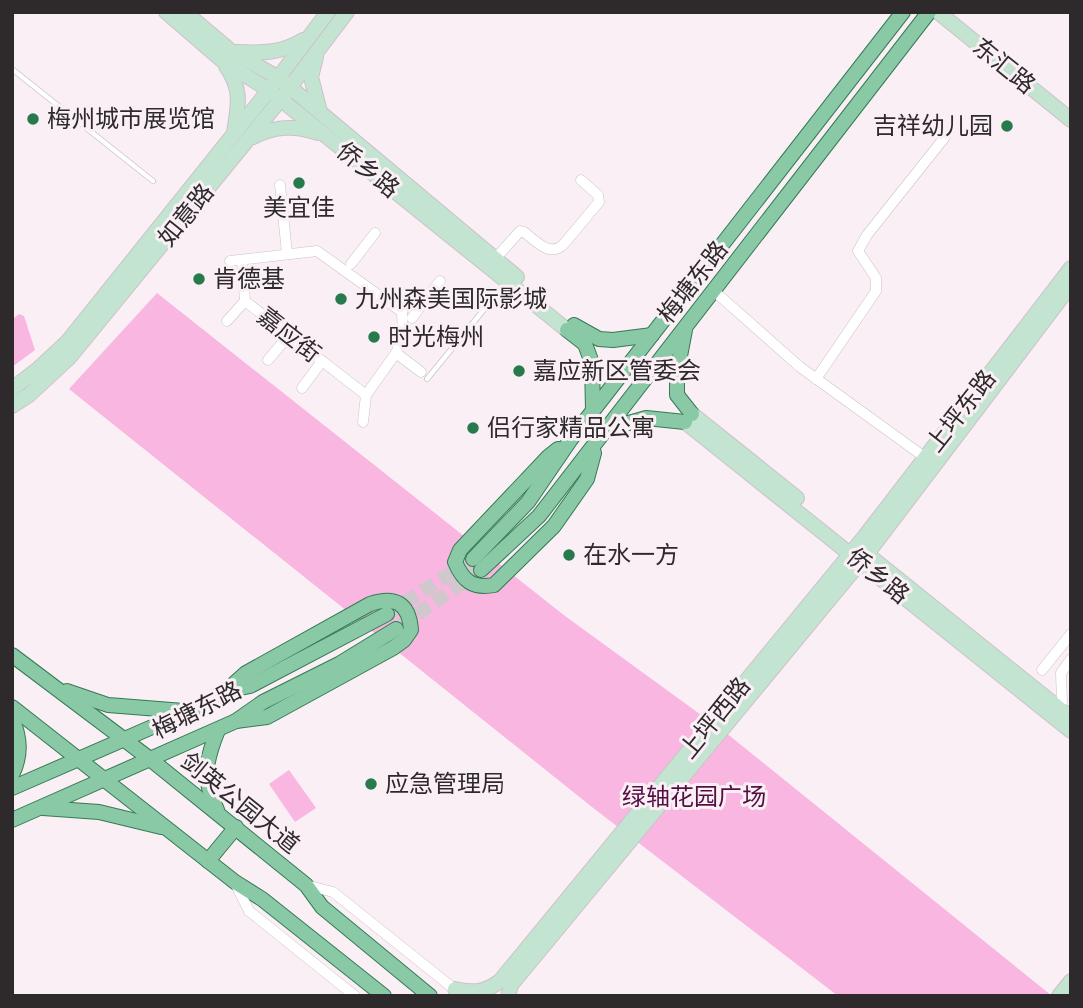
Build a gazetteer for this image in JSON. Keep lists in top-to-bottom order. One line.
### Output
{"streets":{"main road":["梅塘东路","剑英公园大道"],"street":["东汇路","侨乡路","如意路","嘉应街","上坪东路","上坪西路"]},"crossings":[["侨乡路","如意路"],["侨乡路","上坪东路"],["侨乡路","上坪西路"],["梅塘东路","剑英公园大道"],["上坪东路","上坪西路"]],"parks":["绿轴花园广场"],"places":["梅州城市展览馆","吉祥幼儿园","美宜佳","肯德基","九州森美国际影城","时光梅州","嘉应新区管委会","侣行家精品公寓","在水一方","应急管理局"]}
